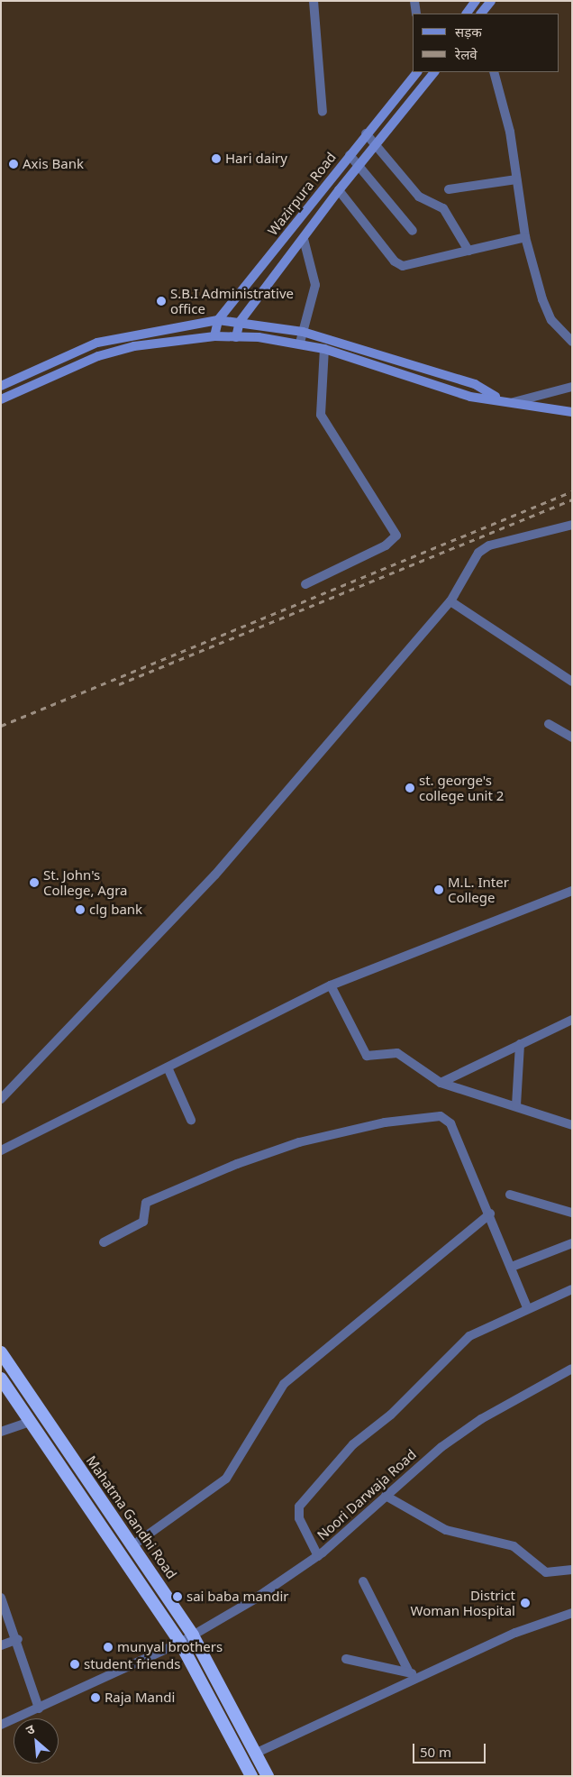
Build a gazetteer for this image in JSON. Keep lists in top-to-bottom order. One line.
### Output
{"streets":{"highway":["Mahatma Gandhi Road"],"main road":["Wazirpura Road"],"street":["Noori Darwaja Road"]},"crossings":[["Noori Darwaja Road","Mahatma Gandhi Road"]],"places":["Hari dairy","Axis Bank","S.B.I Administrative office","st. george's college unit 2","St. John's College, Agra","M.L. Inter College","clg bank","sai baba mandir","District Woman Hospital","munyal brothers","student friends","Raja Mandi"],"legend":["सड़क","रेलवे"],"scale_bar":"50 m","north":"top left"}
